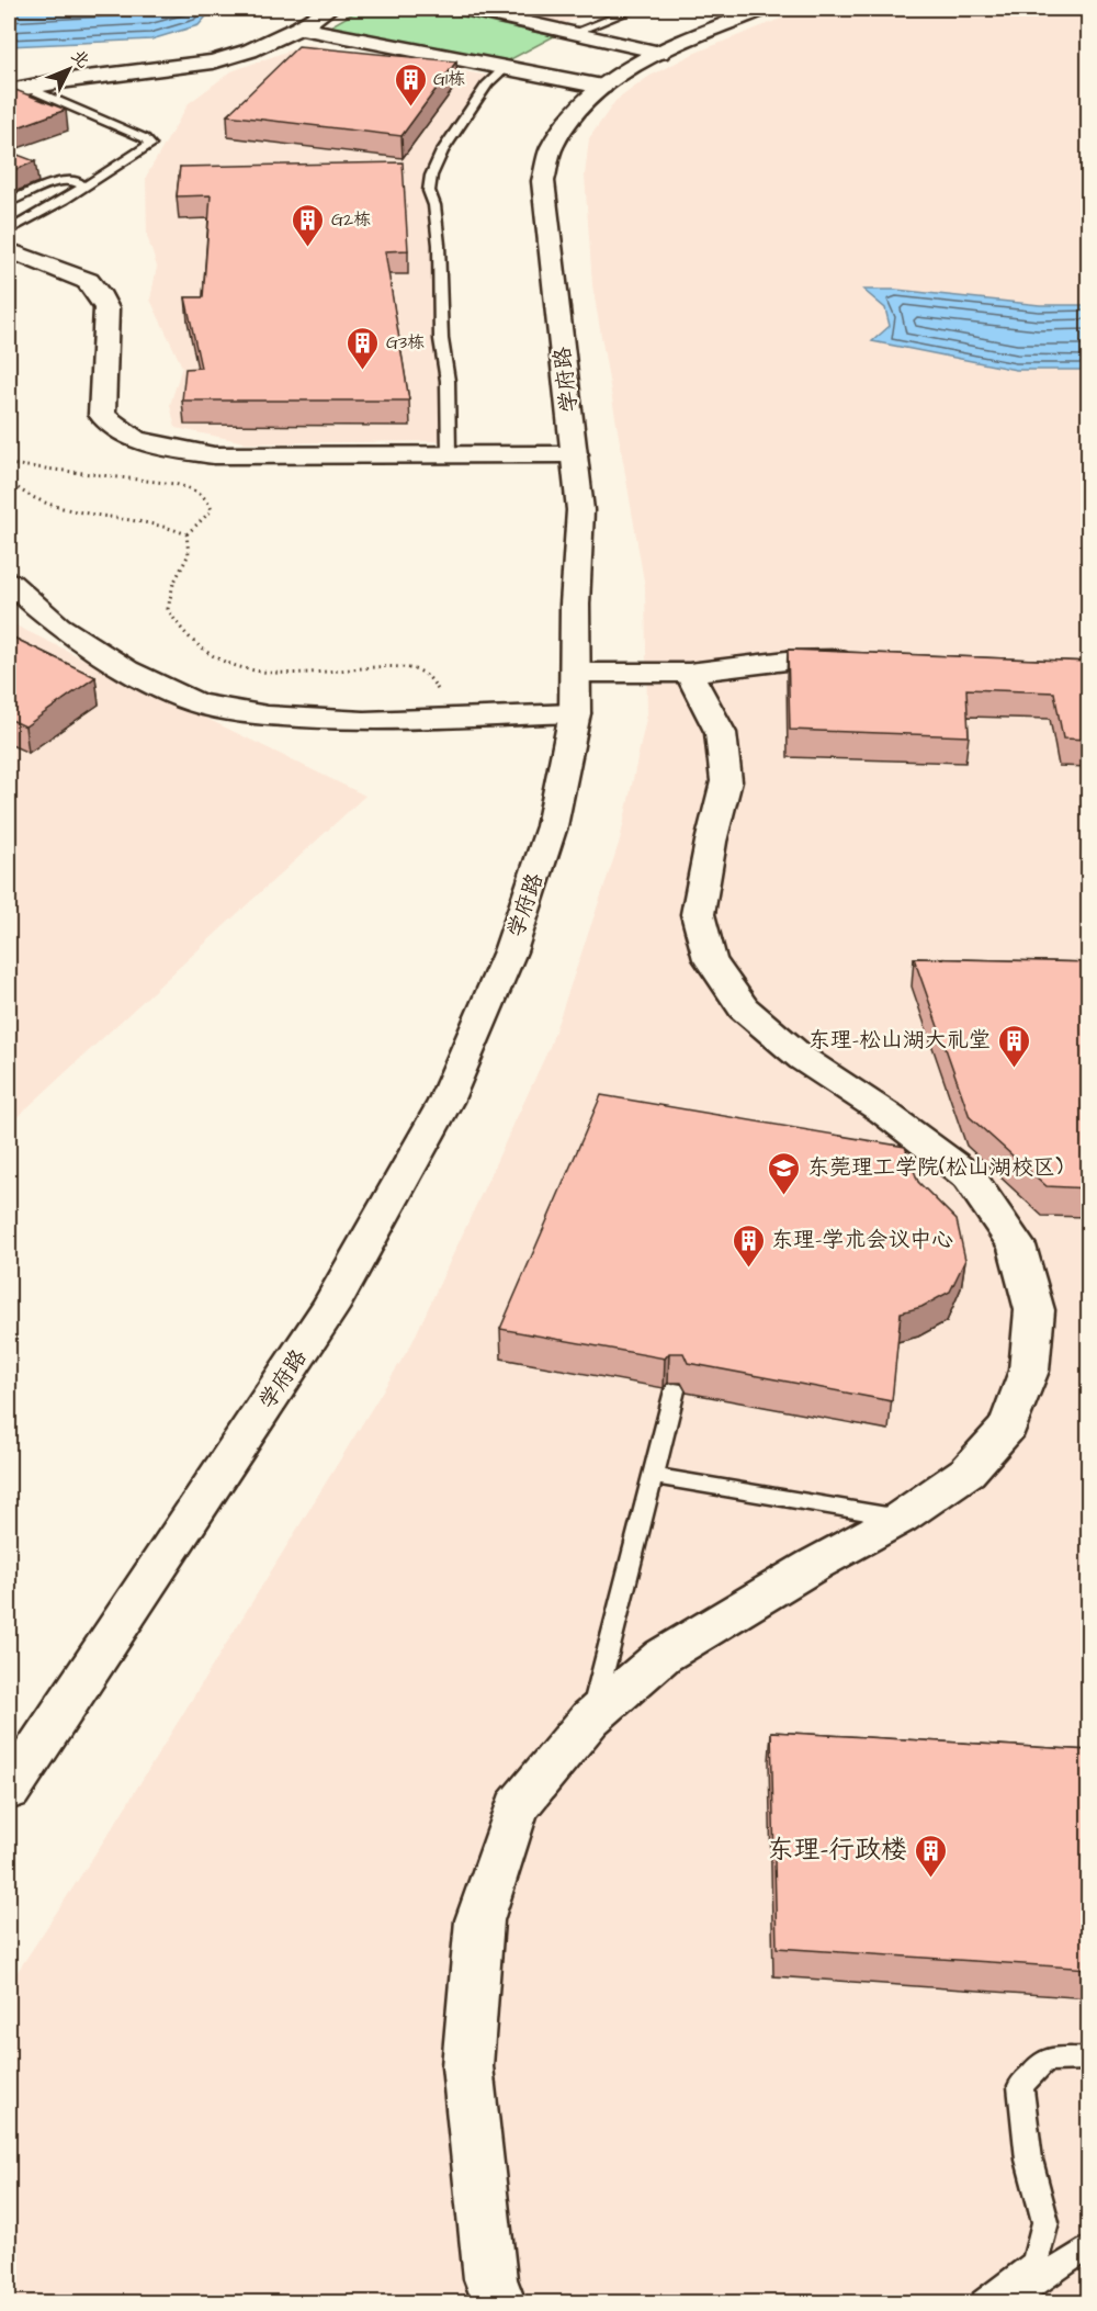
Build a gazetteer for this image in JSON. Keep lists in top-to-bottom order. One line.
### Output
{"streets":{"street":["学府路"]},"places":{"building":["G1栋","G2栋","G3栋","东理-松山湖大礼堂","东理-学术会议中心","东理-行政楼"],"school or university":["东莞理工学院(松山湖校区)"]},"north":"top right"}
